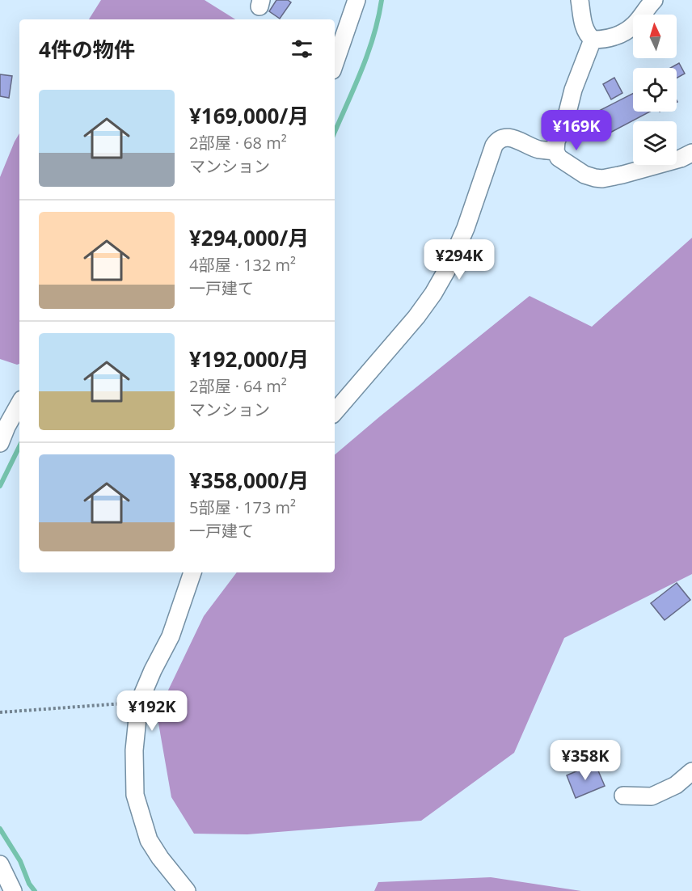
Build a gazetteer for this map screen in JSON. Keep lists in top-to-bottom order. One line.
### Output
{"north":"top","page":{"heading":"4件の物件","list":[{"name":"¥169,000/月","note":"2部屋 · 68 m² · マンション"},{"name":"¥294,000/月","note":"4部屋 · 132 m² · 一戸建て"},{"name":"¥192,000/月","note":"2部屋 · 64 m² · マンション"},{"name":"¥358,000/月","note":"5部屋 · 173 m² · 一戸建て"}],"price":["¥169K","¥294K","¥192K","¥358K"]}}
